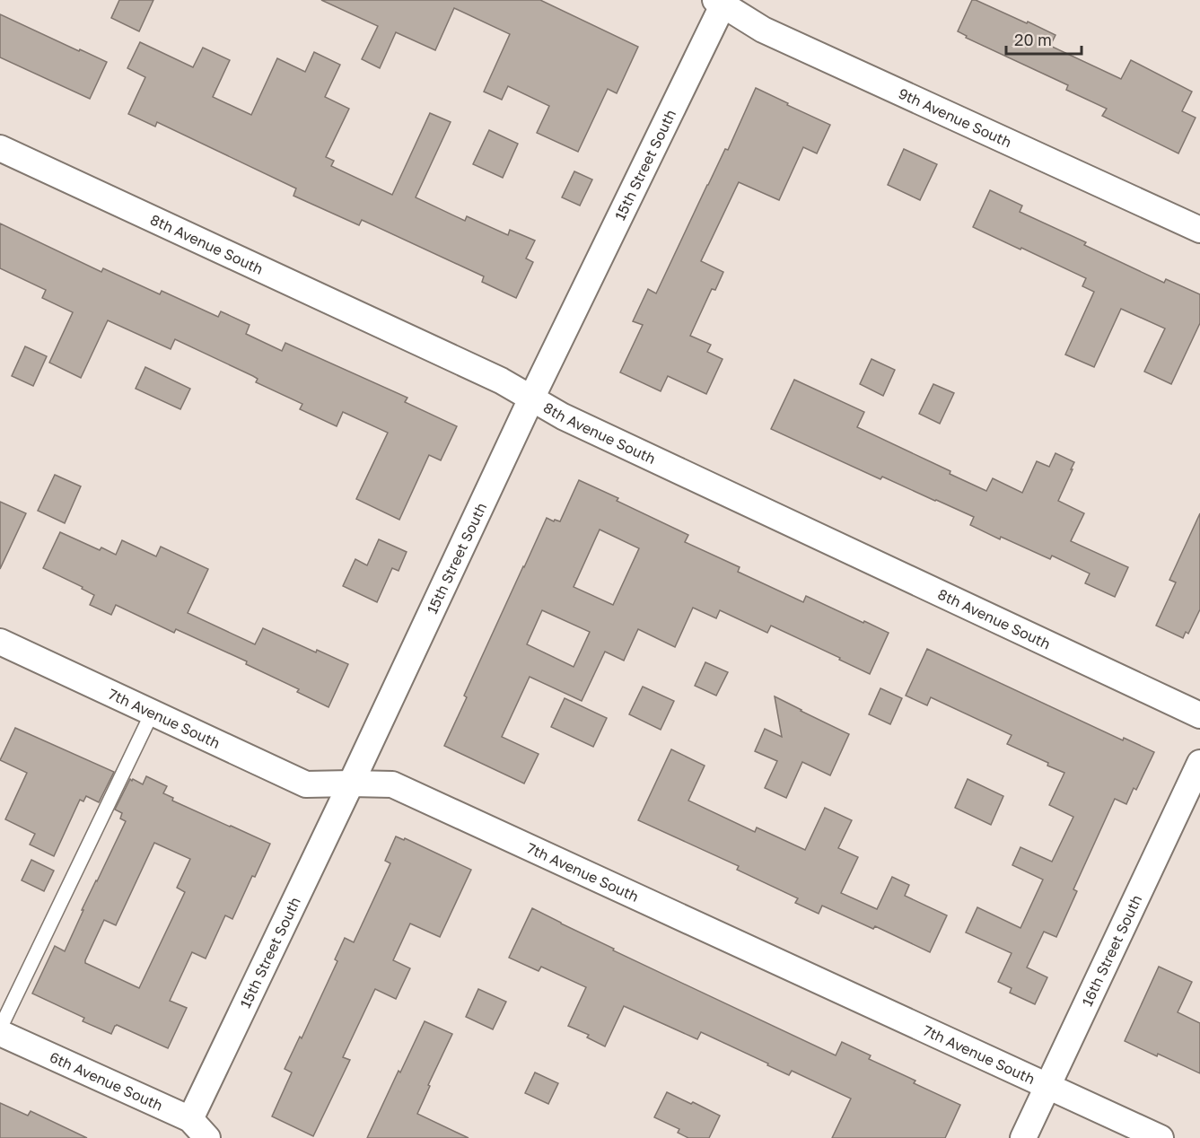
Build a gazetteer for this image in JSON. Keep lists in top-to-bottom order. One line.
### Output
{"streets":{"street":["9th Avenue South","15th Street South","8th Avenue South","7th Avenue South","16th Street South","6th Avenue South"]},"crossings":[["9th Avenue South","15th Street South"],["15th Street South","8th Avenue South"],["15th Street South","7th Avenue South"],["15th Street South","6th Avenue South"],["7th Avenue South","16th Street South"]],"scale_bar":"20 m"}
